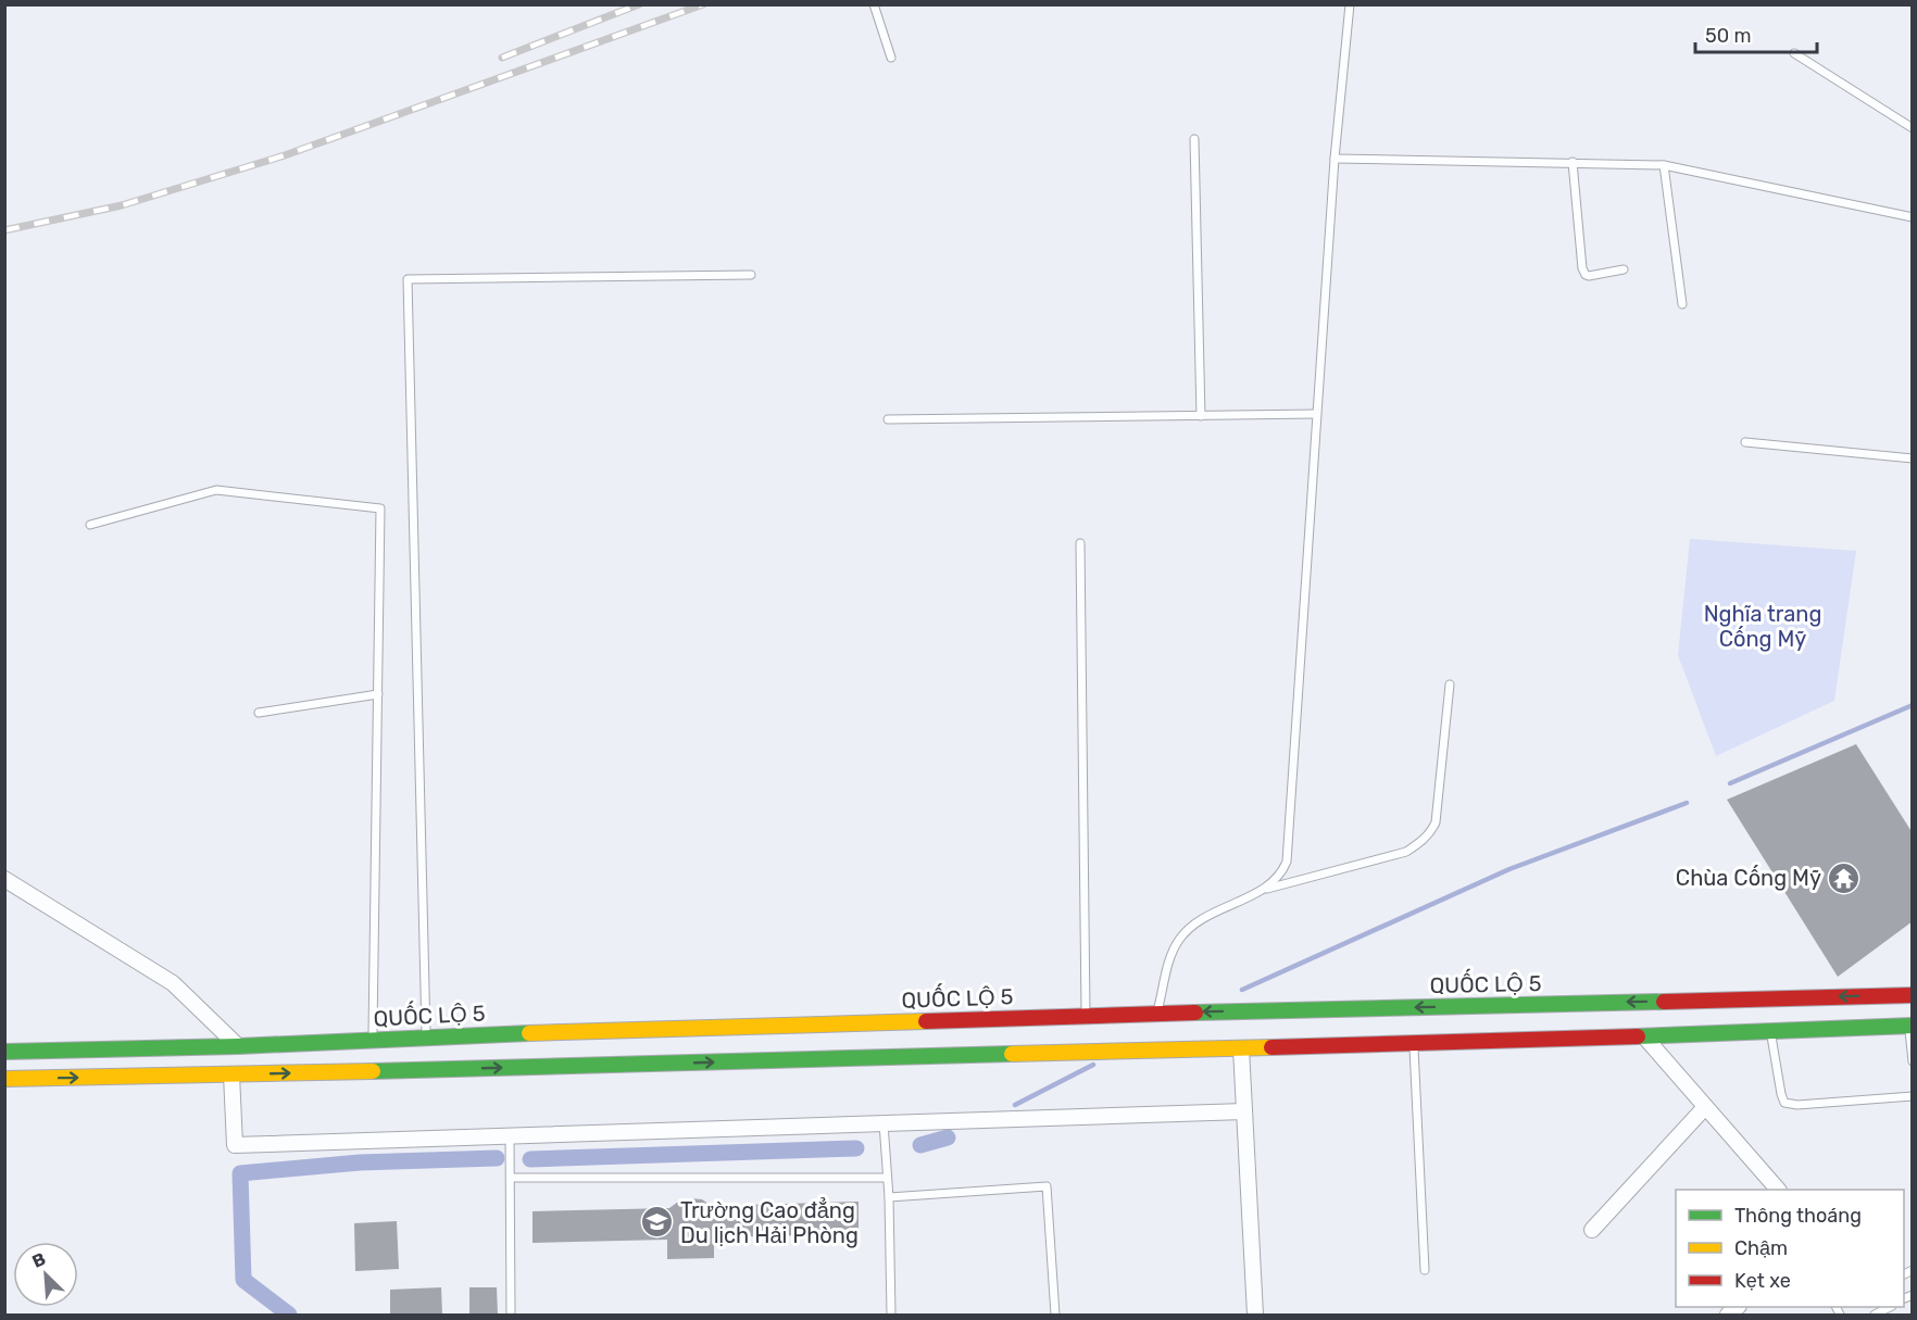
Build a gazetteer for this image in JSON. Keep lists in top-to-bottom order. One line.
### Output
{"streets":{"highway":["QUỐC LỘ 5"]},"parks":["Nghĩa trang Cống Mỹ"],"places":{"temple":["Chùa Cống Mỹ"],"school or university":["Trường Cao đẳng Du lịch Hải Phòng"]},"legend":["Thông thoáng","Chậm","Kẹt xe"],"scale_bar":"50 m","north":"top left"}
